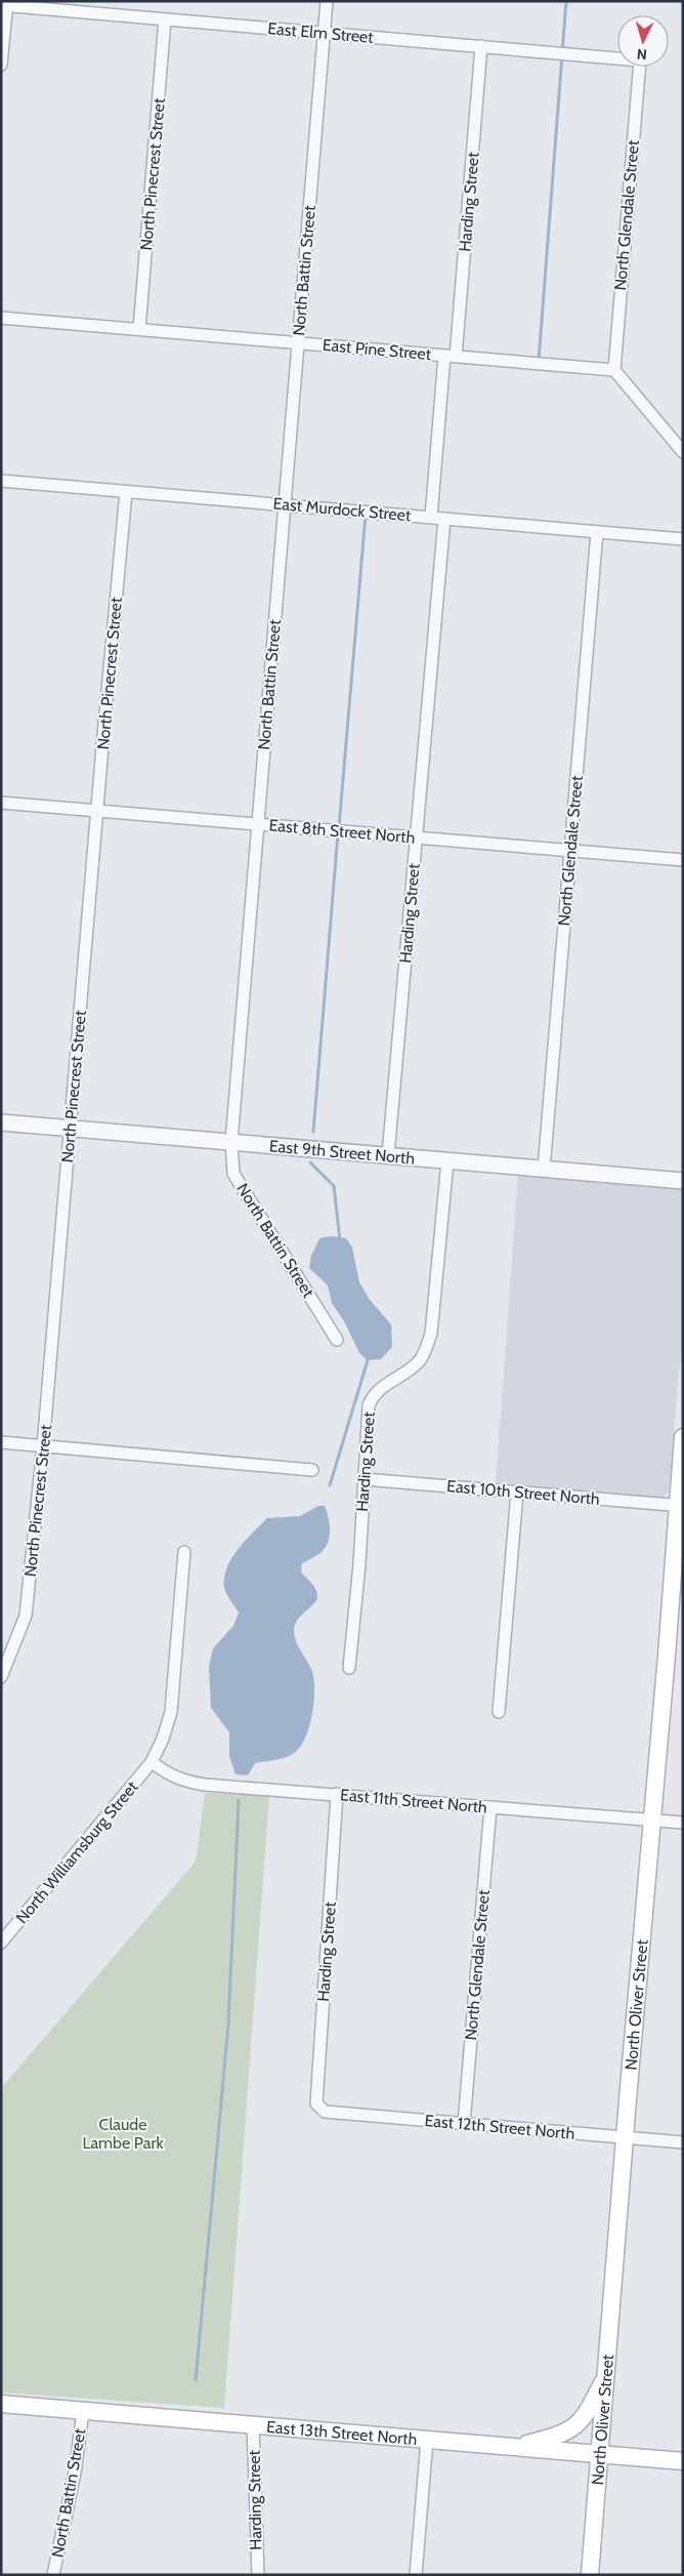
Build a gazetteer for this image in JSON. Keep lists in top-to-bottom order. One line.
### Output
{"streets":{"main road":["North Oliver Street","East 13th Street North"],"street":["East Elm Street","North Pinecrest Street","Harding Street","North Glendale Street","North Battin Street","East Pine Street","East Murdock Street","East 8th Street North","East 9th Street North","East 10th Street North","East 11th Street North","North Williamsburg Street","East 12th Street North"]},"crossings":[["East Elm Street","North Pinecrest Street"],["East Elm Street","Harding Street"],["East Elm Street","North Battin Street"],["North Pinecrest Street","East Pine Street"],["North Pinecrest Street","East Murdock Street"],["North Pinecrest Street","East 8th Street North"],["North Pinecrest Street","East 9th Street North"],["Harding Street","East Pine Street"],["Harding Street","East Murdock Street"],["Harding Street","East 8th Street North"],["Harding Street","East 9th Street North"],["Harding Street","East 10th Street North"],["Harding Street","East 11th Street North"],["Harding Street","East 12th Street North"],["Harding Street","East 13th Street North"],["North Glendale Street","East Pine Street"],["North Glendale Street","East Murdock Street"],["North Glendale Street","East 8th Street North"],["North Glendale Street","East 9th Street North"],["North Glendale Street","East 11th Street North"],["North Glendale Street","East 12th Street North"],["North Battin Street","East Pine Street"],["North Battin Street","East Murdock Street"],["North Battin Street","East 8th Street North"],["North Battin Street","East 9th Street North"],["North Battin Street","East 13th Street North"],["East 10th Street North","North Oliver Street"],["East 11th Street North","North Williamsburg Street"],["East 11th Street North","North Oliver Street"],["North Oliver Street","East 12th Street North"],["North Oliver Street","East 13th Street North"]],"parks":["Claude Lambe Park"],"north":"bottom"}
